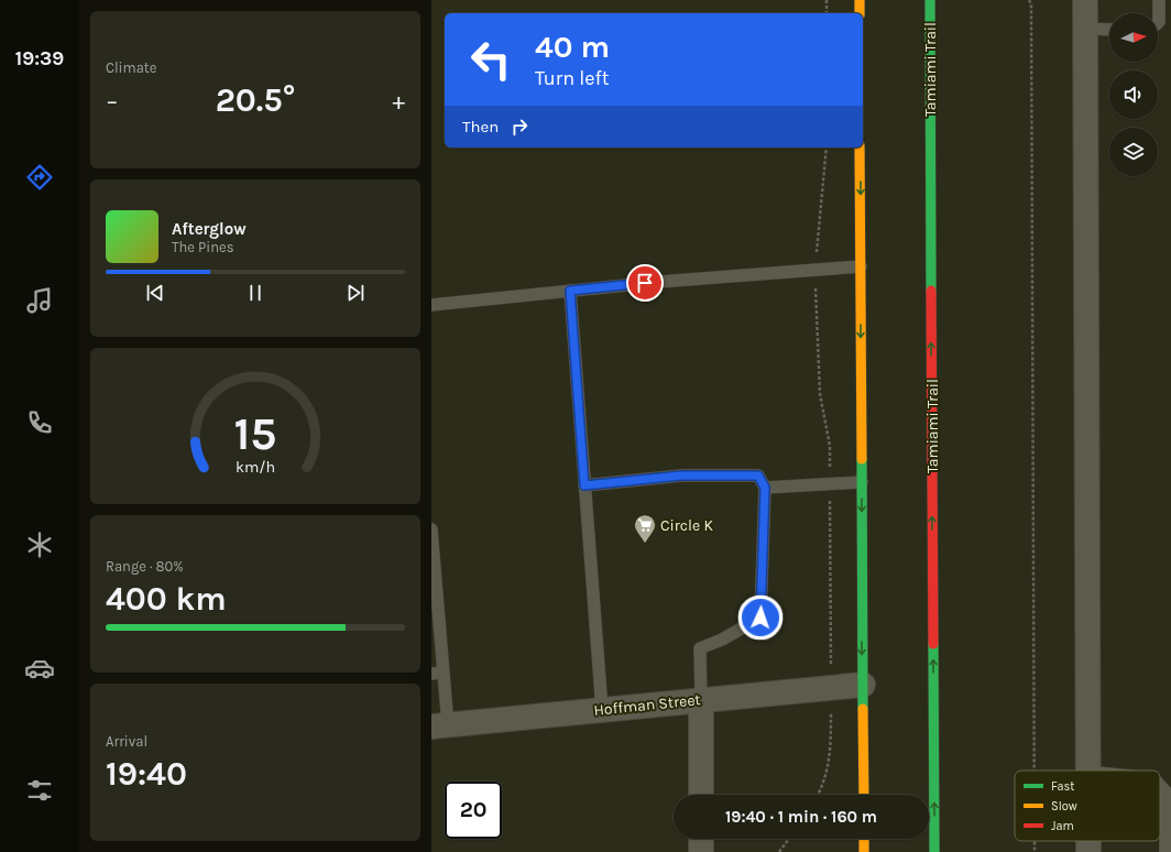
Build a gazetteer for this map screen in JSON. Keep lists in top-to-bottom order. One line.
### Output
{"streets":{"main road":["Tamiami Trail"],"street":["Hoffman Street"]},"places":{"supermarket":["Circle K"]},"legend":["Fast","Slow","Jam"],"north":"right","page":{"tabs":"19:39","tile":["Climate",["Range · 80%","400 km"],["Arrival","19:40"]],"turn":["40 m","Turn left"],"heat":["−","20.5°","+"],"then":"Then","song":["Afterglow","The Pines"],"limit":"20","trip":"19:40 · 1 min · 160 m","gauge":["15","km/h"]}}
